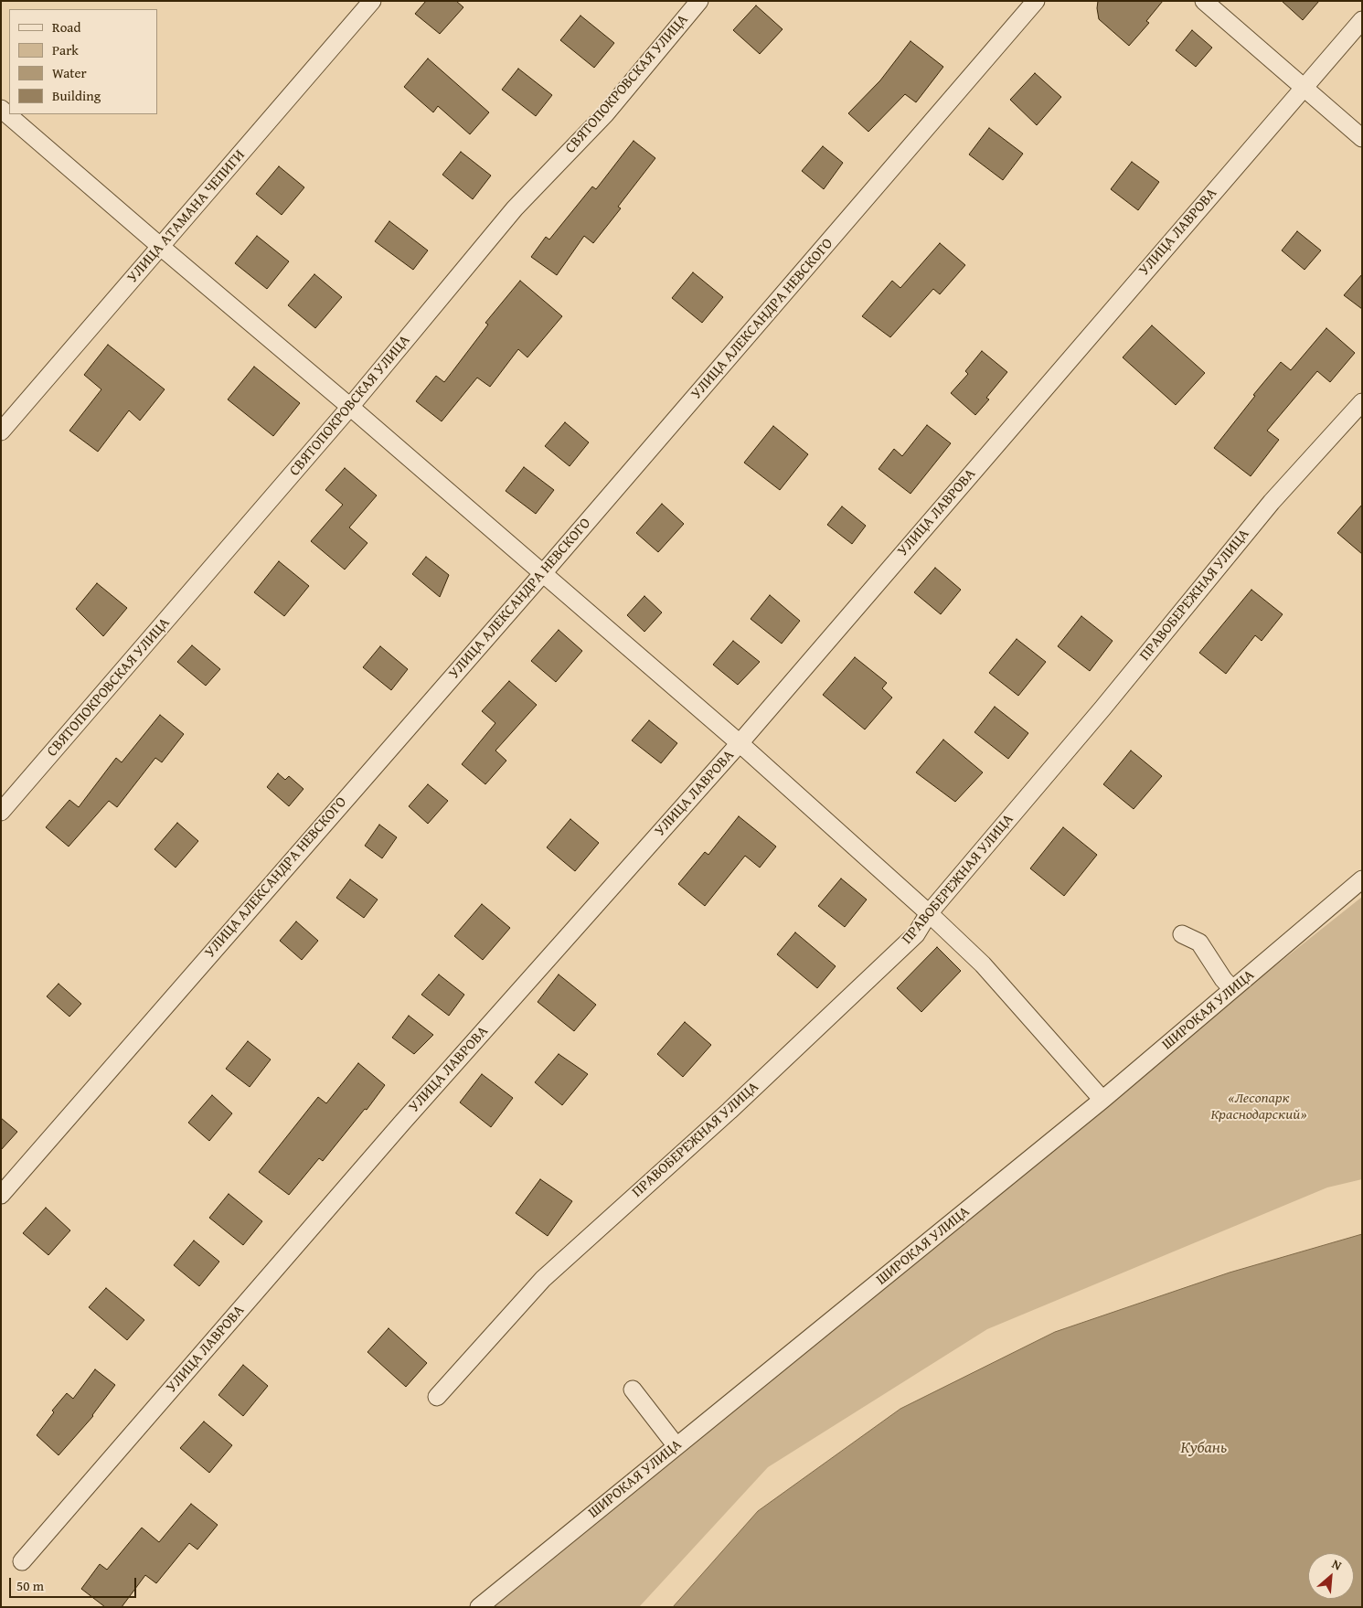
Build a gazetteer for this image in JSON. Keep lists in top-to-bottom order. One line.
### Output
{"streets":{"street":["СВЯТОПОКРОВСКАЯ УЛИЦА","УЛИЦА АТАМАНА ЧЕПИГИ","УЛИЦА ЛАВРОВА","УЛИЦА АЛЕКСАНДРА НЕВСКОГО","ПРАВОБЕРЕЖНАЯ УЛИЦА","ШИРОКАЯ УЛИЦА"]},"water":["Кубань"],"parks":["«Лесопарк Краснодарский»"],"legend":["Road","Park","Water","Building"],"scale_bar":"50 m","north":"top right"}
